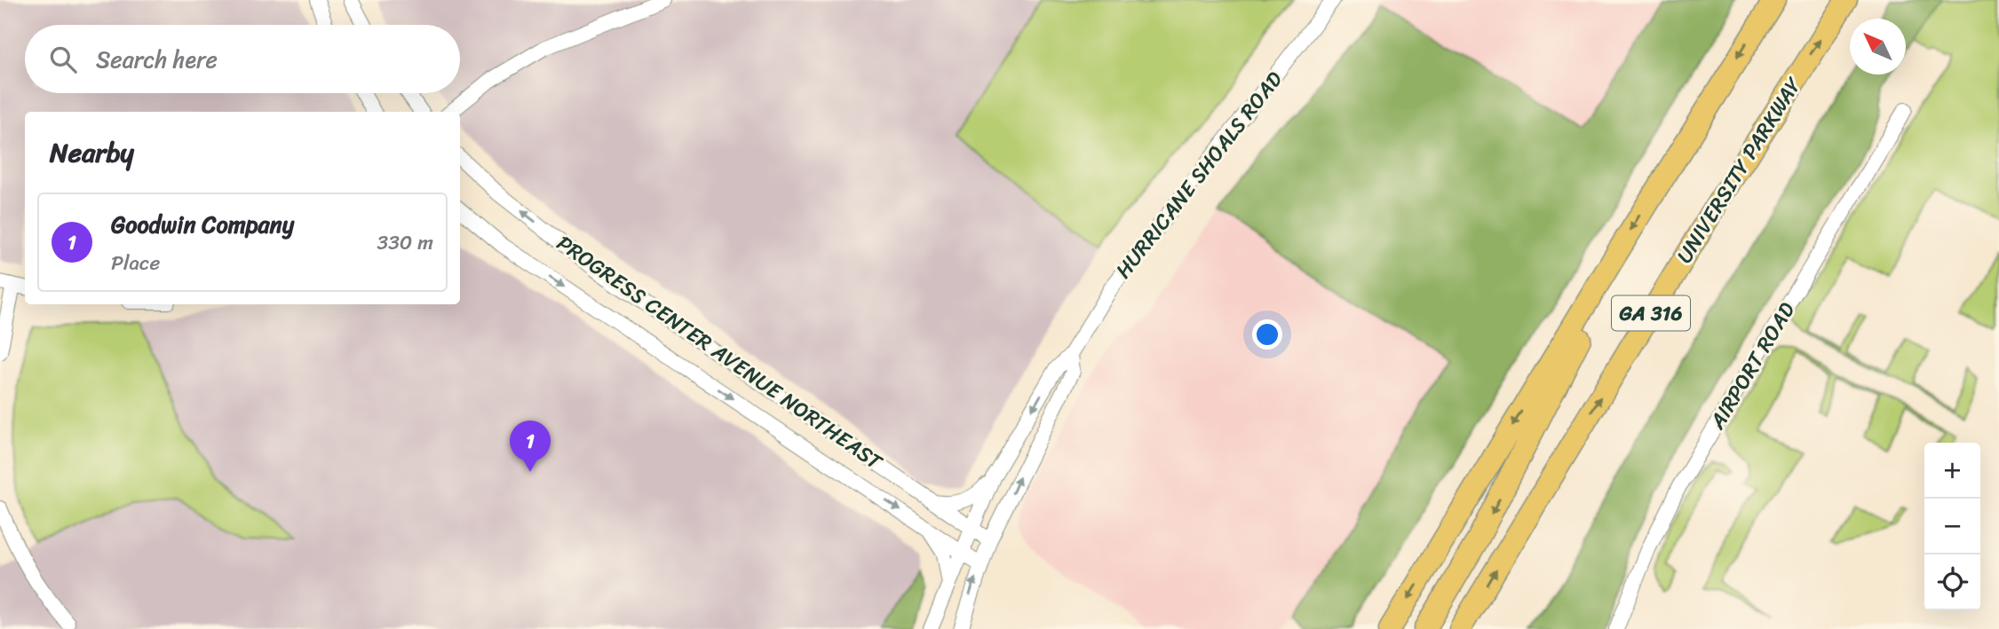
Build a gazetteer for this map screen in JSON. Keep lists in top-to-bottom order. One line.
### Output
{"streets":{"highway":["UNIVERSITY PARKWAY","GA 316"],"street":["HURRICANE SHOALS ROAD","PROGRESS CENTER AVENUE NORTHEAST","AIRPORT ROAD"]},"crossings":[["HURRICANE SHOALS ROAD","PROGRESS CENTER AVENUE NORTHEAST"]],"north":"top left","page":{"search":"Search here","heading":"Nearby","list":[{"mark":"1","name":"Goodwin Company","note":"Place","value":"330 m"}],"pins":"1","map_buttons":["+","−"]}}
